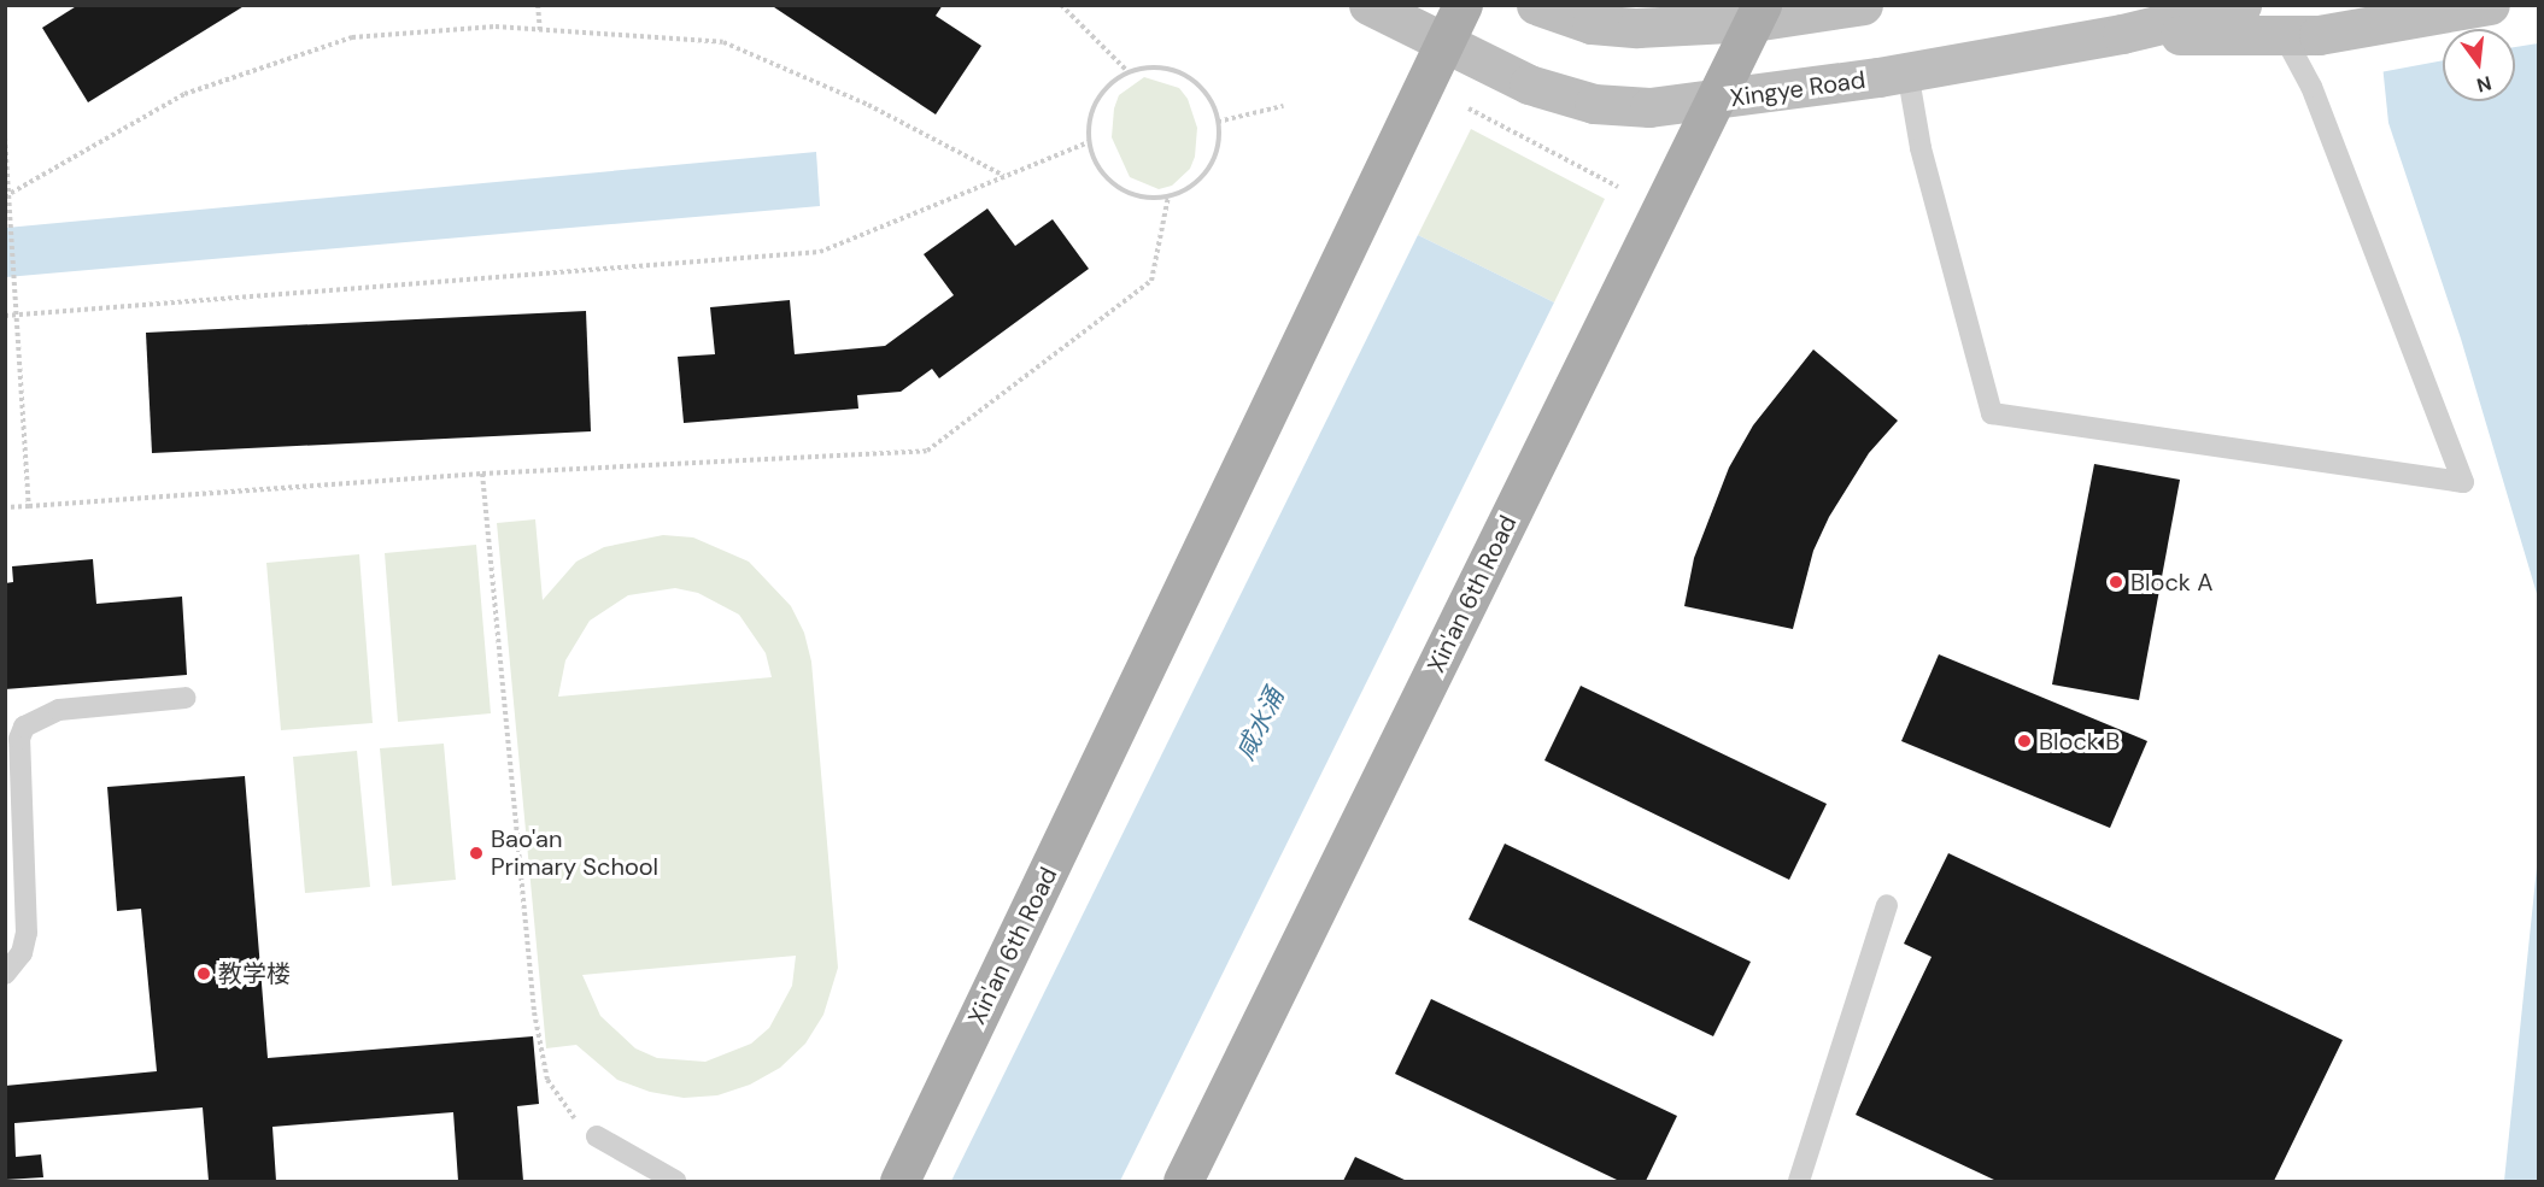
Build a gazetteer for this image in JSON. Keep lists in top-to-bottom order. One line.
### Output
{"streets":{"main road":["Xingye Road","Xin'an 6th Road"]},"crossings":[["Xingye Road","Xin'an 6th Road"]],"water":["咸水涌"],"places":["Block A","Block B","Bao'an Primary School","教学楼"],"north":"bottom"}
